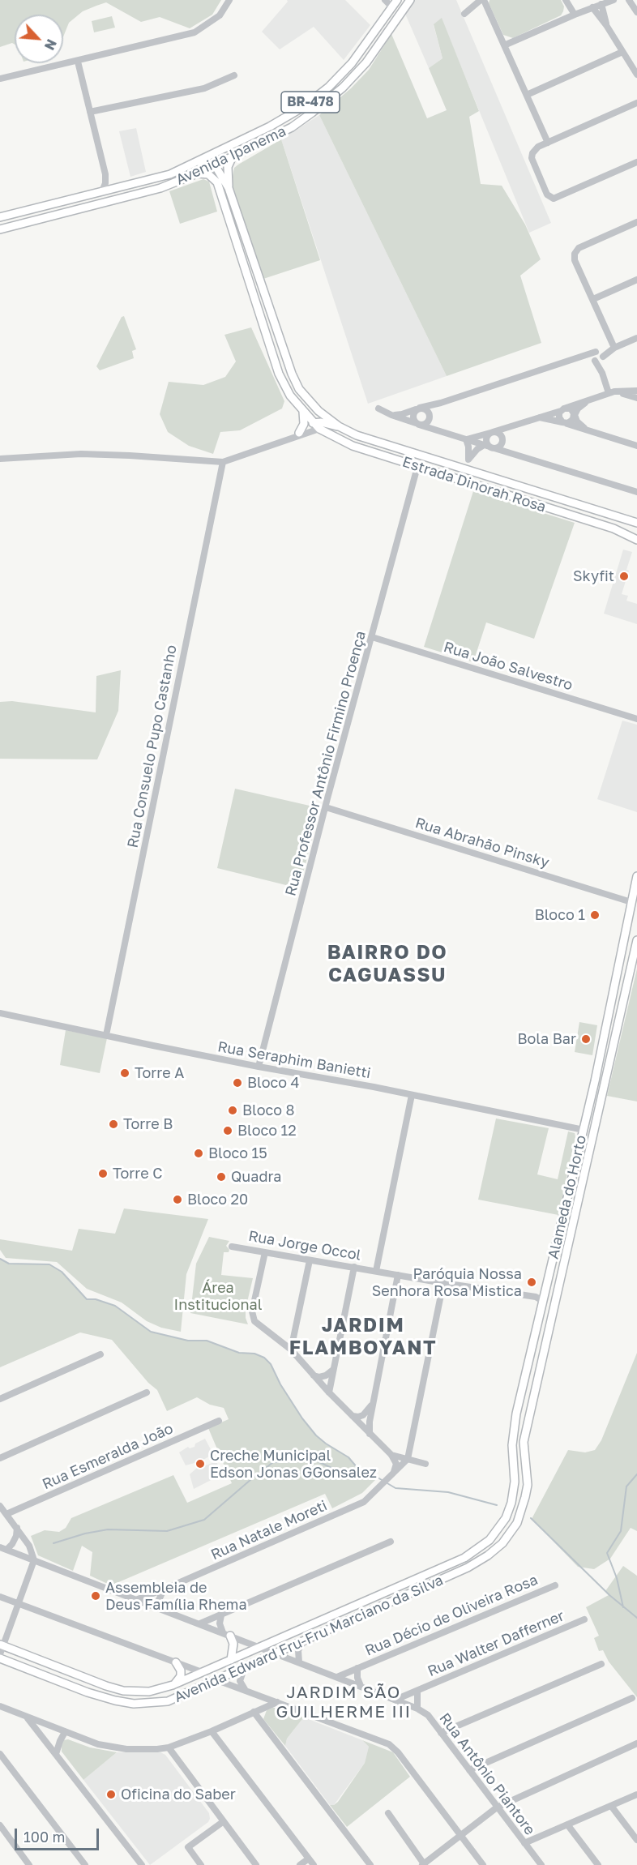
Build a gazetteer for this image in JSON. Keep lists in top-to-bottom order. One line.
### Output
{"streets":{"main road":["BR-478","Avenida Ipanema","Estrada Dinorah Rosa","Alameda do Horto","Avenida Edward Fru-Fru Marciano da Silva"],"street":["Rua João Salvestro","Rua Consuelo Pupo Castanho","Rua Professor Antônio Firmino Proença","Rua Abrahão Pinsky","Rua Seraphim Banietti","Rua Jorge Occol","Rua Esmeralda João","Rua Natale Moreti","Rua Décio de Oliveira Rosa","Rua Walter Dafferner","Rua Antônio Piantore"]},"crossings":[["Avenida Ipanema","Estrada Dinorah Rosa"],["Estrada Dinorah Rosa","Rua Professor Antônio Firmino Proença"],["Rua João Salvestro","Rua Professor Antônio Firmino Proença"],["Rua Consuelo Pupo Castanho","Rua Seraphim Banietti"],["Rua Professor Antônio Firmino Proença","Rua Abrahão Pinsky"],["Rua Professor Antônio Firmino Proença","Rua Seraphim Banietti"],["Rua Abrahão Pinsky","Alameda do Horto"],["Rua Seraphim Banietti","Alameda do Horto"],["Alameda do Horto","Rua Jorge Occol"],["Alameda do Horto","Avenida Edward Fru-Fru Marciano da Silva"],["Rua Natale Moreti","Rua Antônio Piantore"],["Rua Décio de Oliveira Rosa","Rua Antônio Piantore"],["Avenida Edward Fru-Fru Marciano da Silva","Rua Antônio Piantore"],["Rua Walter Dafferner","Rua Antônio Piantore"]],"districts":["BAIRRO DO CAGUASSU","JARDIM FLAMBOYANT","JARDIM SÃO GUILHERME III"],"parks":["Área Institucional"],"places":["Skyfit","Bloco 1","Bola Bar","Torre A","Bloco 4","Bloco 8","Torre B","Bloco 12","Bloco 15","Torre C","Quadra","Bloco 20","Paróquia Nossa Senhora Rosa Mistica","Creche Municipal Edson Jonas GGonsalez","Assembleia de Deus Família Rhema","Oficina do Saber"],"scale_bar":"100 m","north":"bottom right"}
